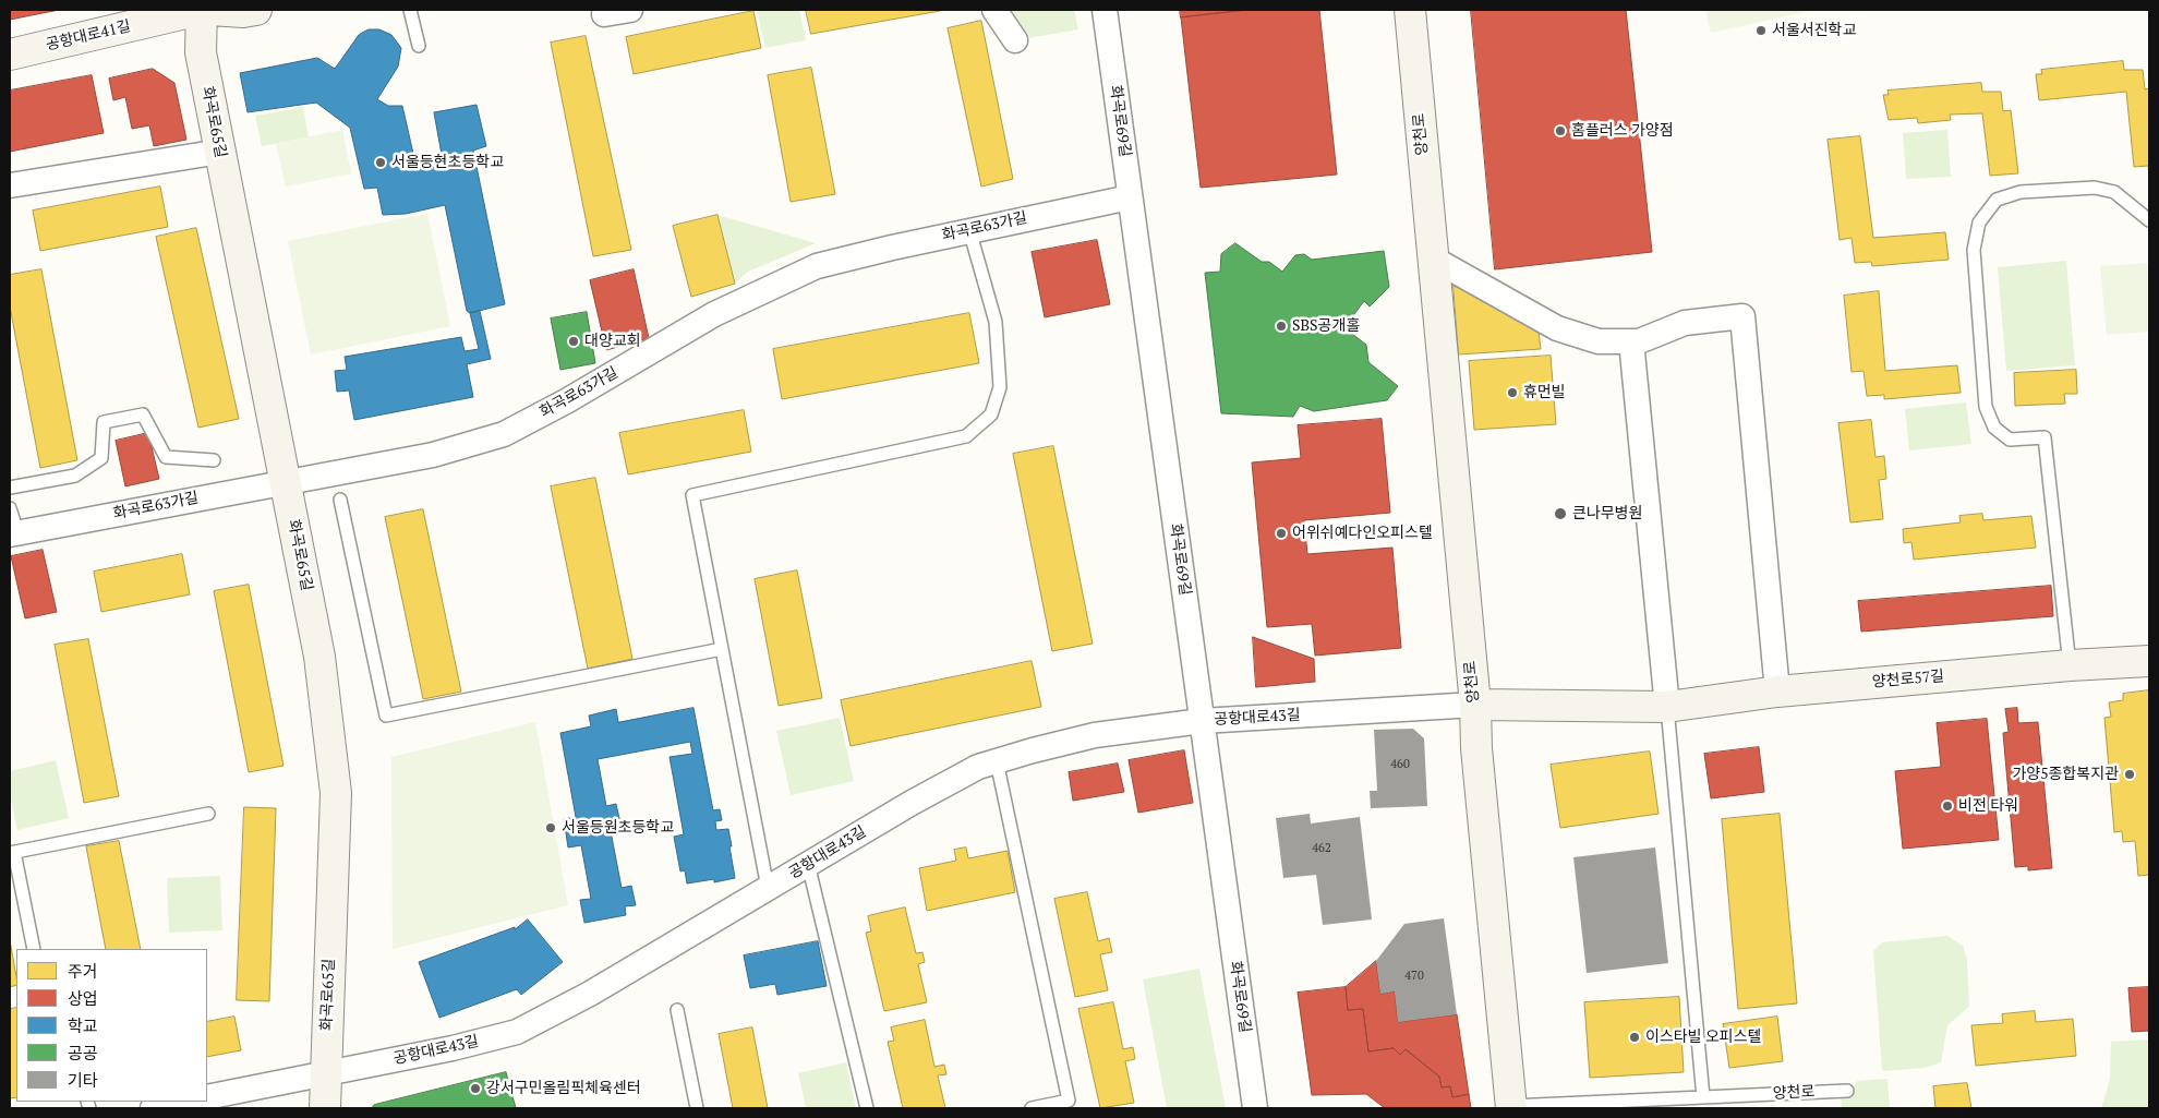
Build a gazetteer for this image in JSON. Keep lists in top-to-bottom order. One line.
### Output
{"streets":{"street":["공항대로41길","화곡로69길","화곡로65길","양천로","화곡로63가길","양천로57길","공항대로43길"]},"crossings":[["공항대로41길","화곡로65길"],["화곡로69길","화곡로63가길"],["화곡로69길","공항대로43길"],["화곡로65길","화곡로63가길"],["화곡로65길","공항대로43길"],["양천로","양천로57길"],["양천로","공항대로43길"],["양천로57길","공항대로43길"]],"places":["서울서진학교","홈플러스 가양점","서울등현초등학교","SBS공개홀","대양교회","휴먼빌","큰나무병원","어위쉬예다인오피스텔","가양5종합복지관","비전 타워","서울등원초등학교","이스타빌 오피스텔","강서구민올림픽체육센터"],"house_numbers":["460","462","470"],"legend":["주거","상업","학교","공공","기타"]}
